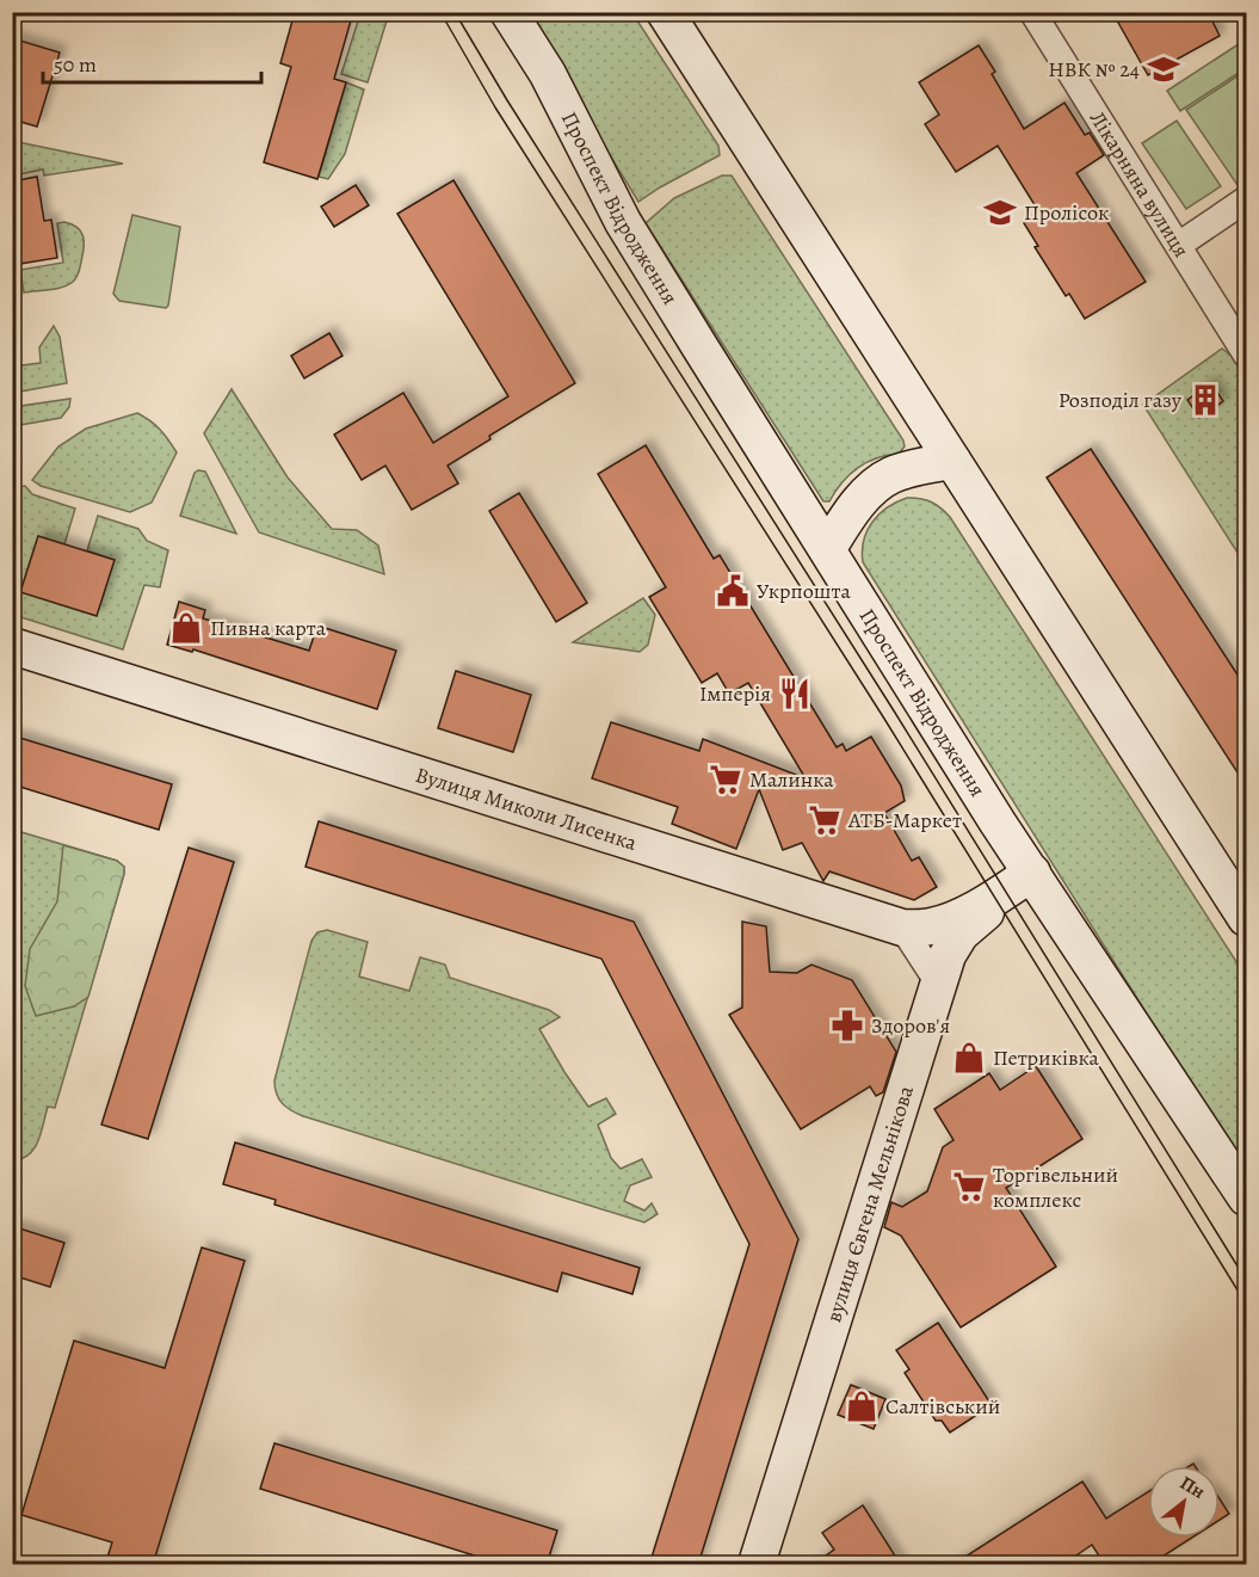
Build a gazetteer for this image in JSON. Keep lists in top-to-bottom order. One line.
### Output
{"streets":{"main road":["Проспект Відродження","Вулиця Миколи Лисенка","вулиця Євгена Мельнікова"],"street":["Лікарняна вулиця"]},"crossings":[["Проспект Відродження","Вулиця Миколи Лисенка"],["Проспект Відродження","вулиця Євгена Мельнікова"],["Вулиця Миколи Лисенка","вулиця Євгена Мельнікова"]],"places":{"school or university":["НВК № 24","Пролісок"],"building":["Розподіл газу"],"public building":["Укрпошта"],"shop":["Пивна карта","Петриківка","Салтівський"],"restaurant":["Імперія"],"supermarket":["Малинка","АТБ-Маркет","Торгівельний комплекс"],"pharmacy":["Здоров'я"]},"scale_bar":"50 m","north":"top right"}
